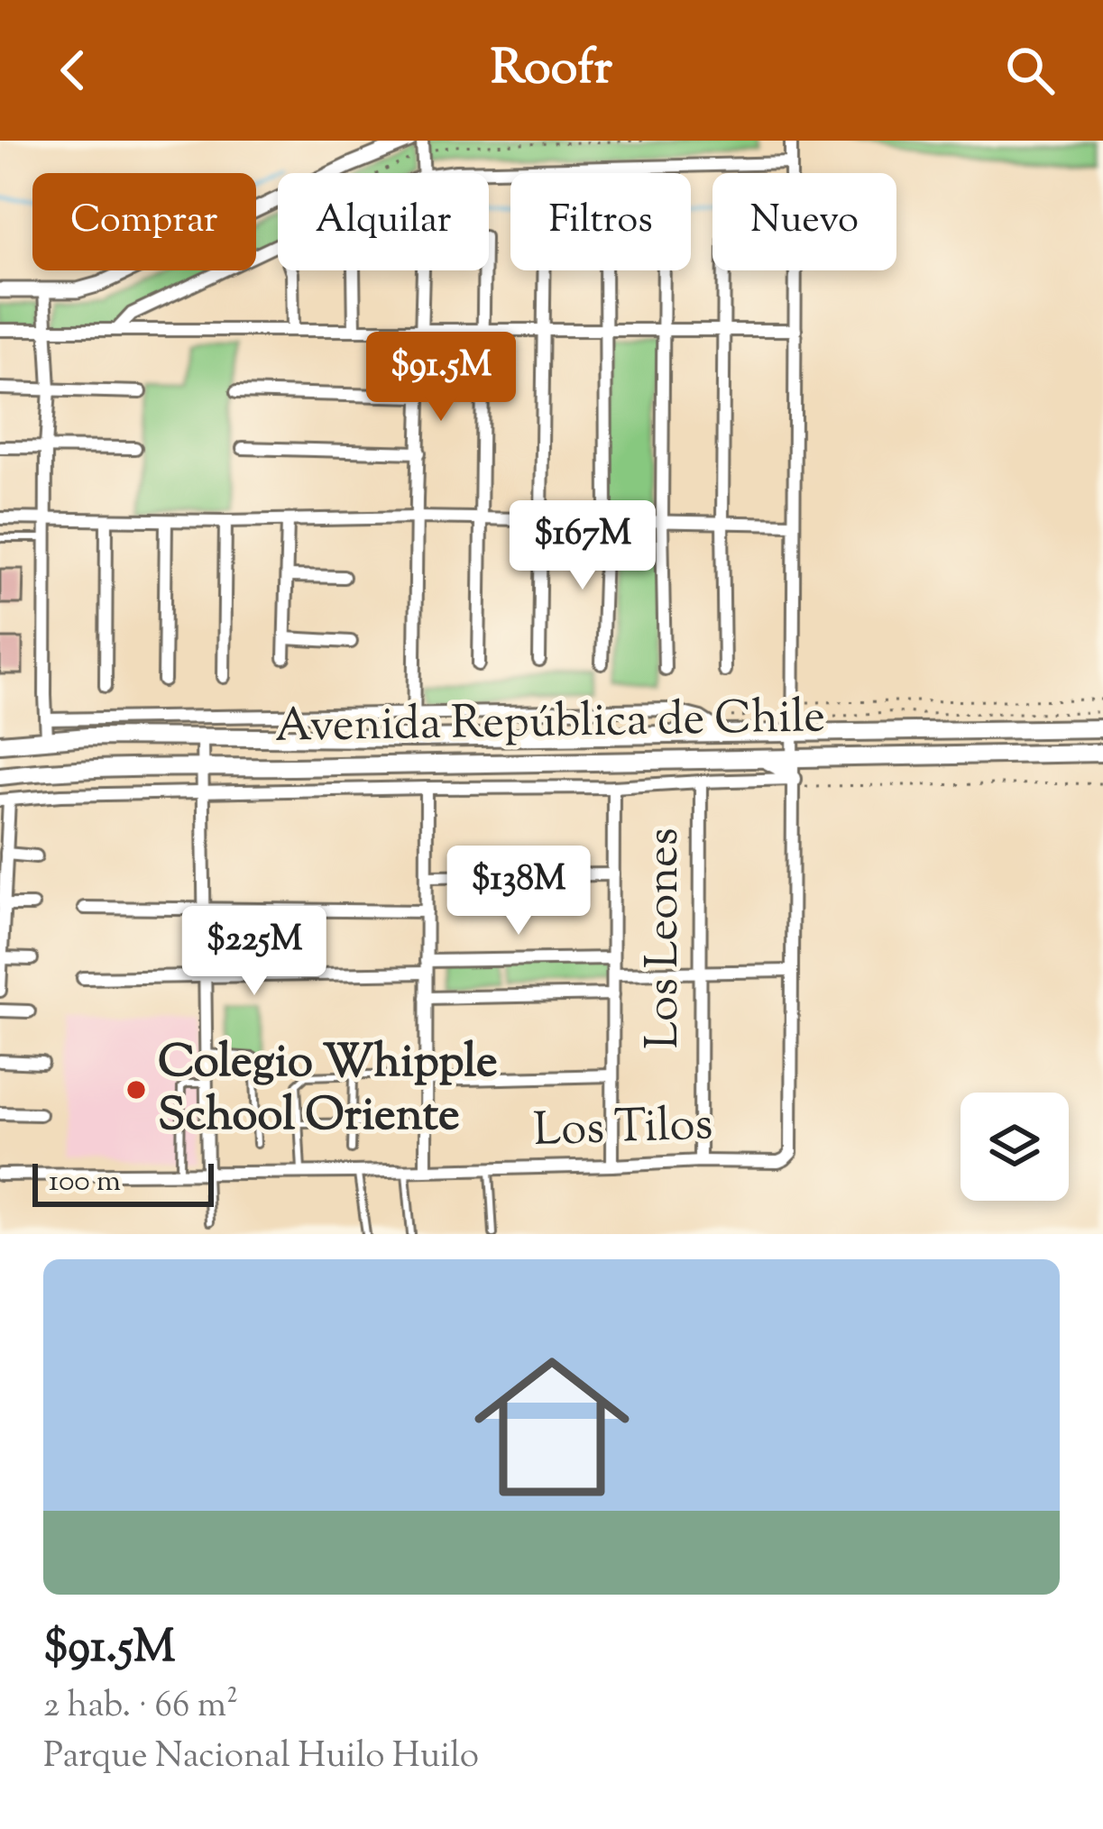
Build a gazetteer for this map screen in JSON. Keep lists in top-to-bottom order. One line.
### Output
{"streets":{"main road":["Avenida República de Chile"],"street":["Los Leones","Los Tilos"]},"crossings":[["Avenida República de Chile","Los Leones"],["Los Leones","Los Tilos"]],"places":["Colegio Whipple School Oriente"],"scale_bar":"100 m","page":{"header":"Roofr","chip":["Comprar","Alquilar","Filtros","Nuevo"],"price":["$91.5M","$167M","$138M","$225M"],"scale":"100 m","list":[{"name":"$91.5M","note":"2 hab. · 66 m² · Parque Nacional Huilo Huilo"}]}}
